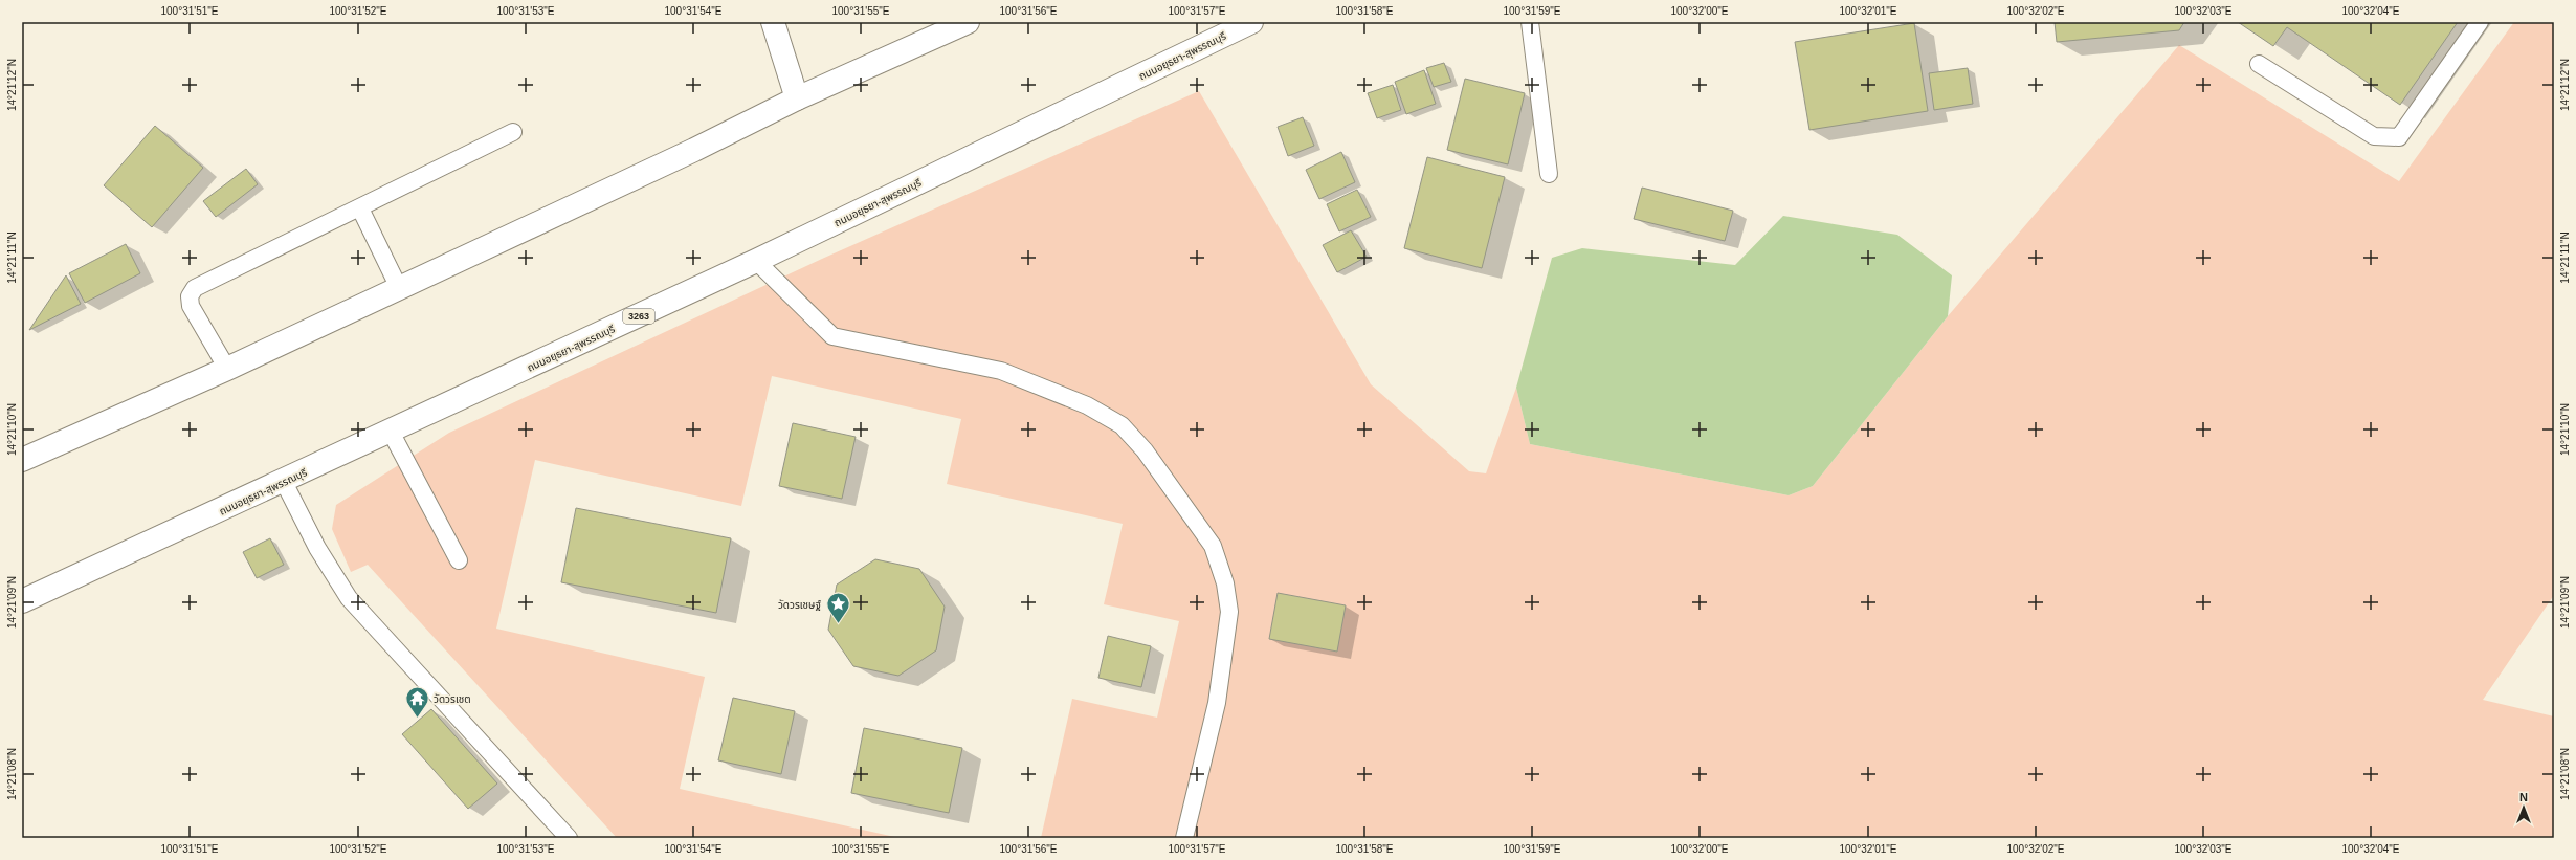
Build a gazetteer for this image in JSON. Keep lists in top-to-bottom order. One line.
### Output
{"streets":{"main road":["ถนนอยุธยา-สุพรรณบุรี","3263"]},"places":{"place":["วัดวรเชษฐ์"],"temple":["วัดวรเชต"]},"north":"top","coordinates":["100°31'51\"E","100°31'52\"E","100°31'53\"E","100°31'54\"E","100°31'55\"E","100°31'56\"E","100°31'57\"E","100°31'58\"E","100°31'59\"E","100°32'00\"E","100°32'01\"E","100°32'02\"E","100°32'03\"E","100°32'04\"E","14°21'12\"N","14°21'11\"N","14°21'10\"N","14°21'09\"N","14°21'08\"N"]}
